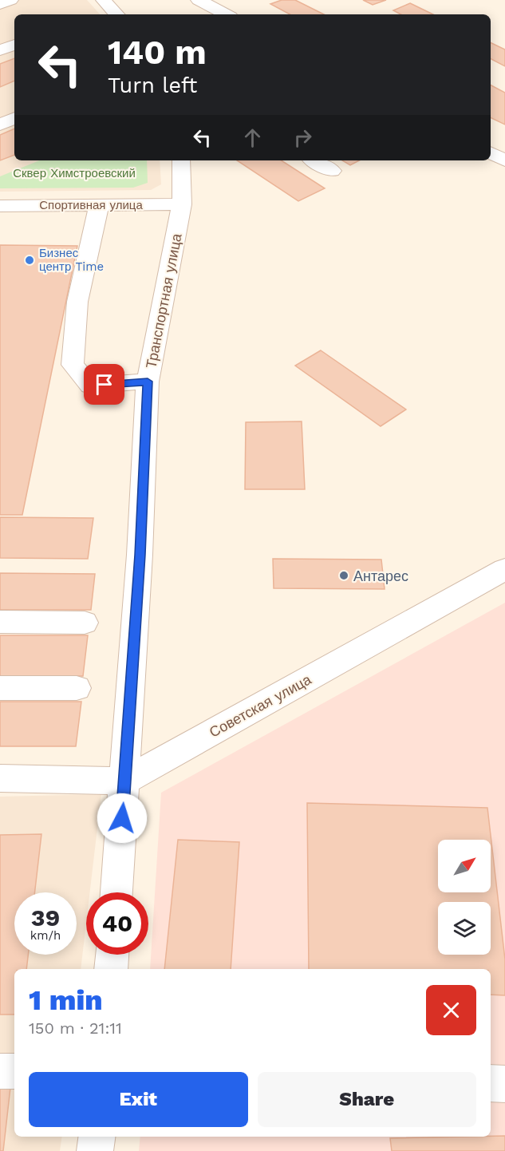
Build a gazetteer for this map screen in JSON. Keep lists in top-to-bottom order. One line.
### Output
{"streets":{"street":["Спортивная улица","Транспортная улица","Советская улица"]},"crossings":[["Спортивная улица","Транспортная улица"],["Транспортная улица","Советская улица"]],"parks":["Сквер Химстроевский"],"places":["Бизнес центр Time","Антарес"],"north":"top right","page":{"turn":["140 m","Turn left"],"speed":"39 km/h","limit":"40","heading":["1 min","150 m · 21:11"],"buttons":["Exit","Share"]}}
